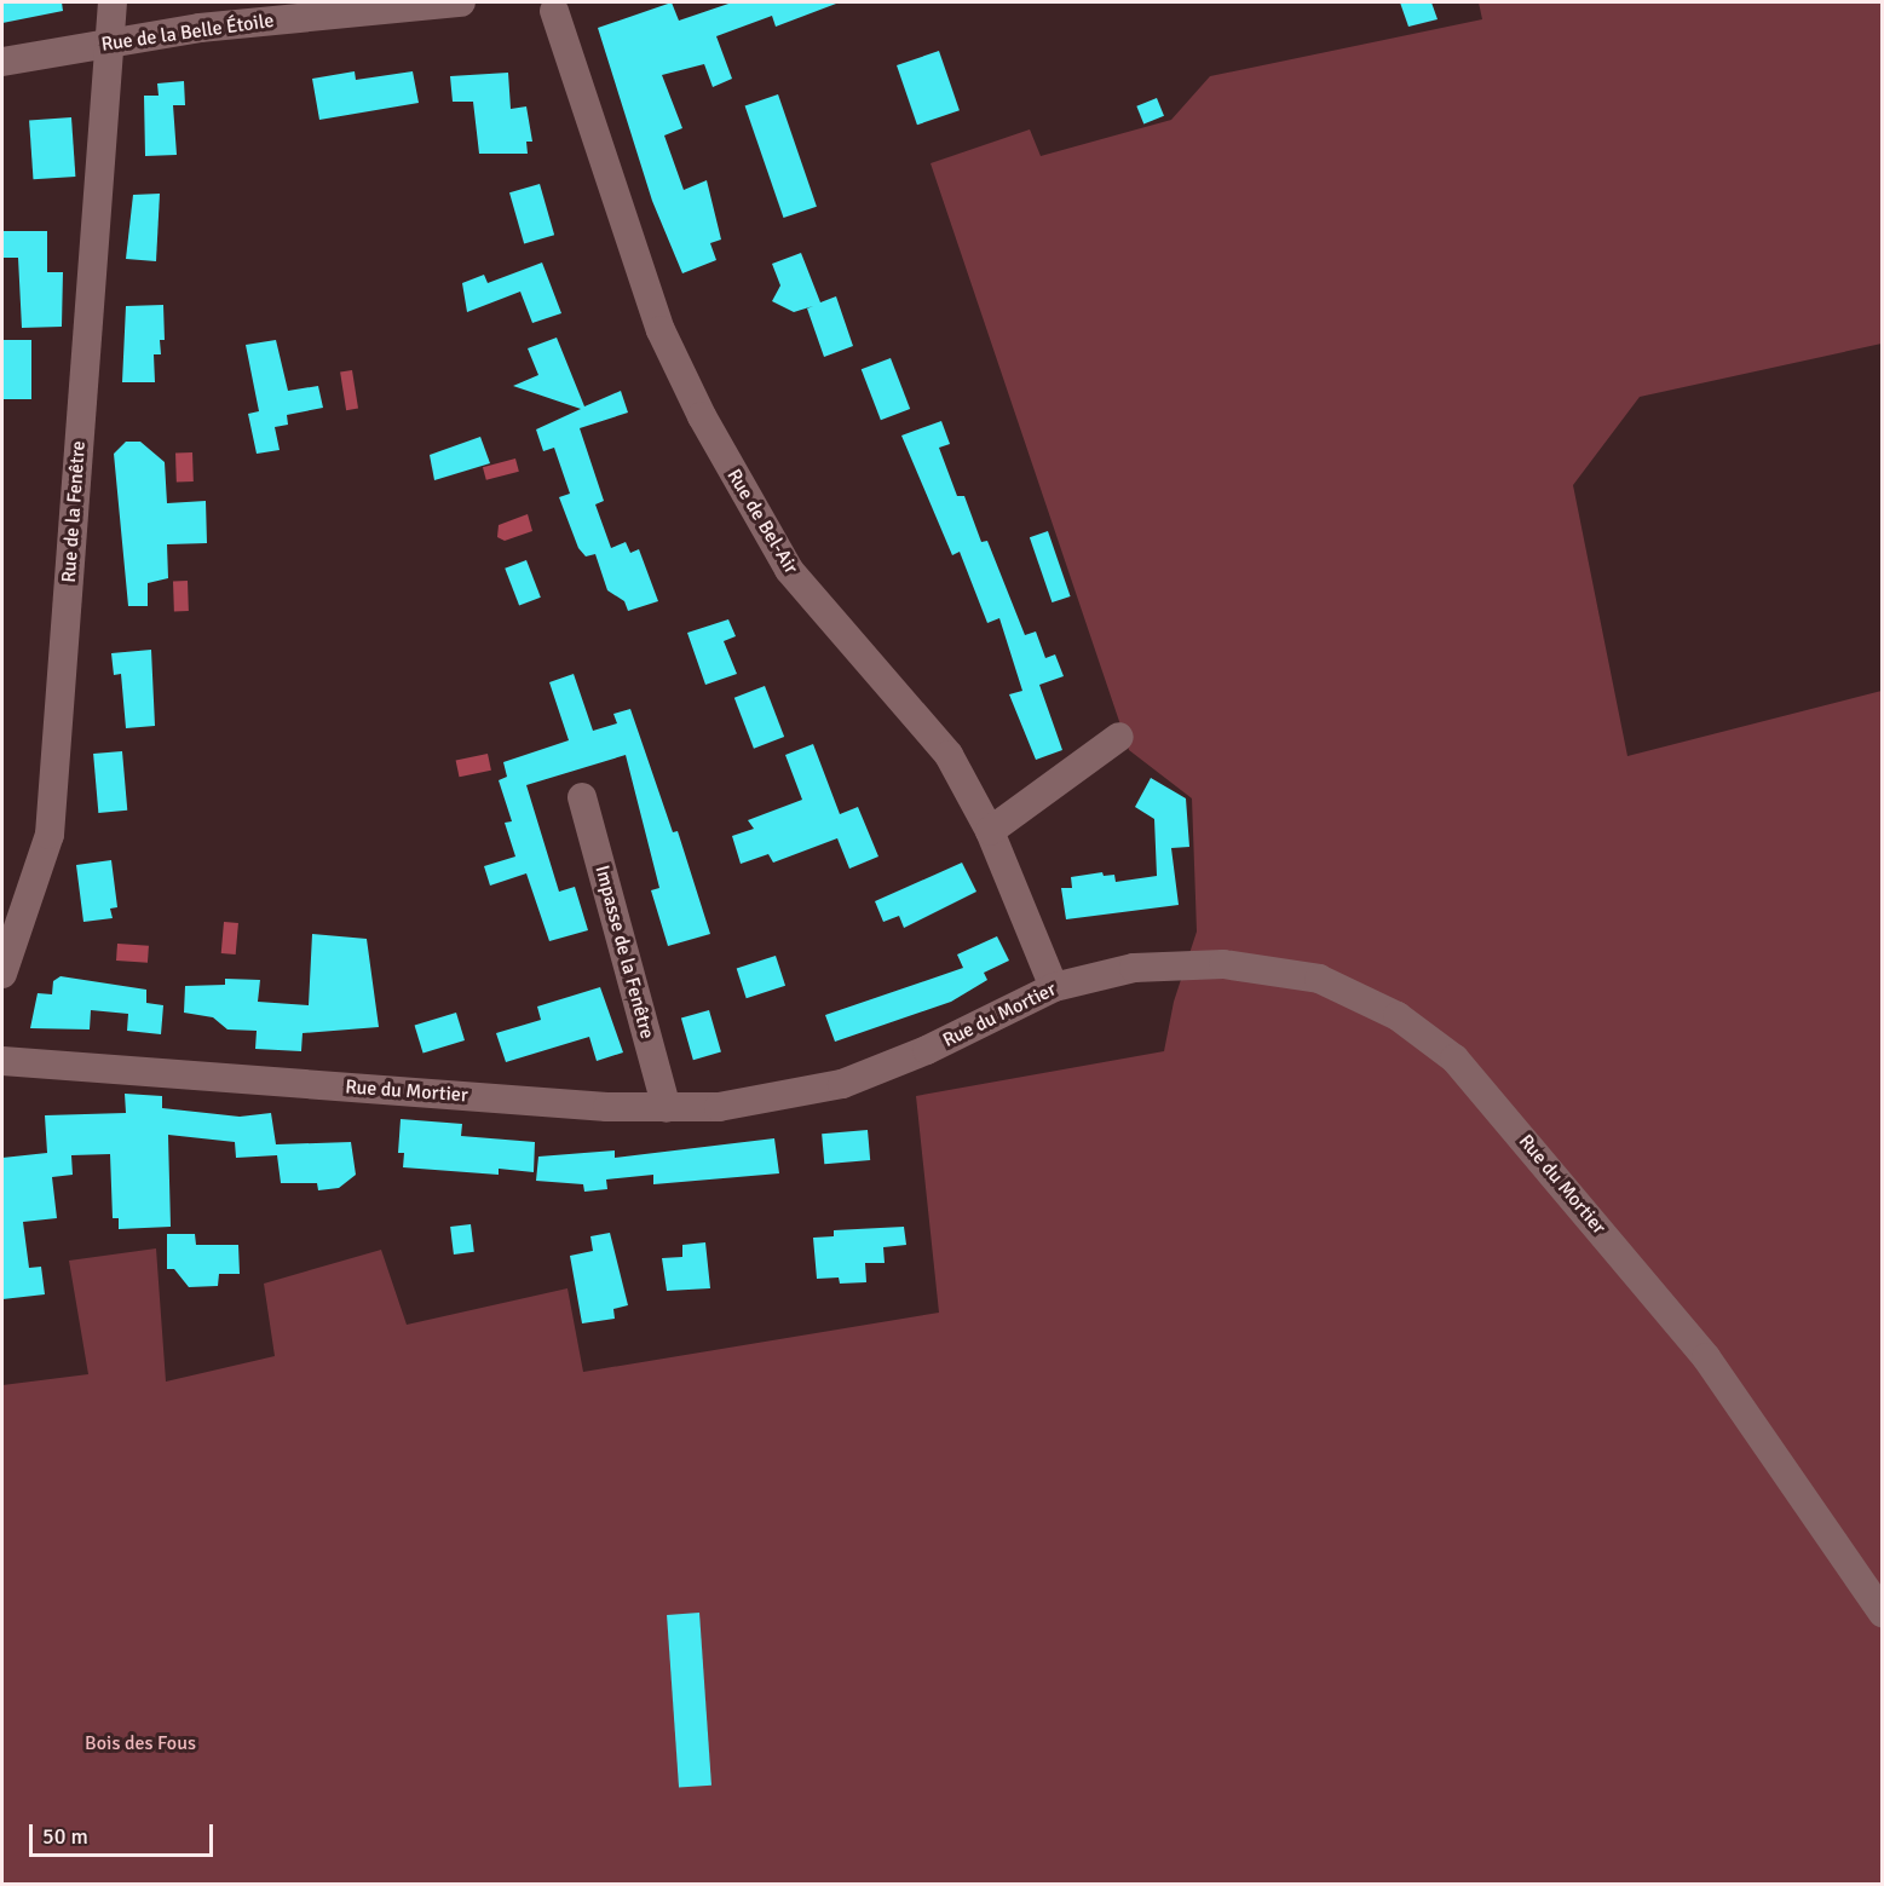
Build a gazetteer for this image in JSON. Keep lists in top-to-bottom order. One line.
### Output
{"streets":{"street":["Rue de la Belle Étoile","Rue de la Fenêtre","Rue de Bel-Air","Impasse de la Fenêtre","Rue du Mortier"]},"crossings":[["Rue de la Belle Étoile","Rue de la Fenêtre"],["Rue de Bel-Air","Rue du Mortier"],["Impasse de la Fenêtre","Rue du Mortier"]],"parks":["Bois des Fous"],"scale_bar":"50 m"}
